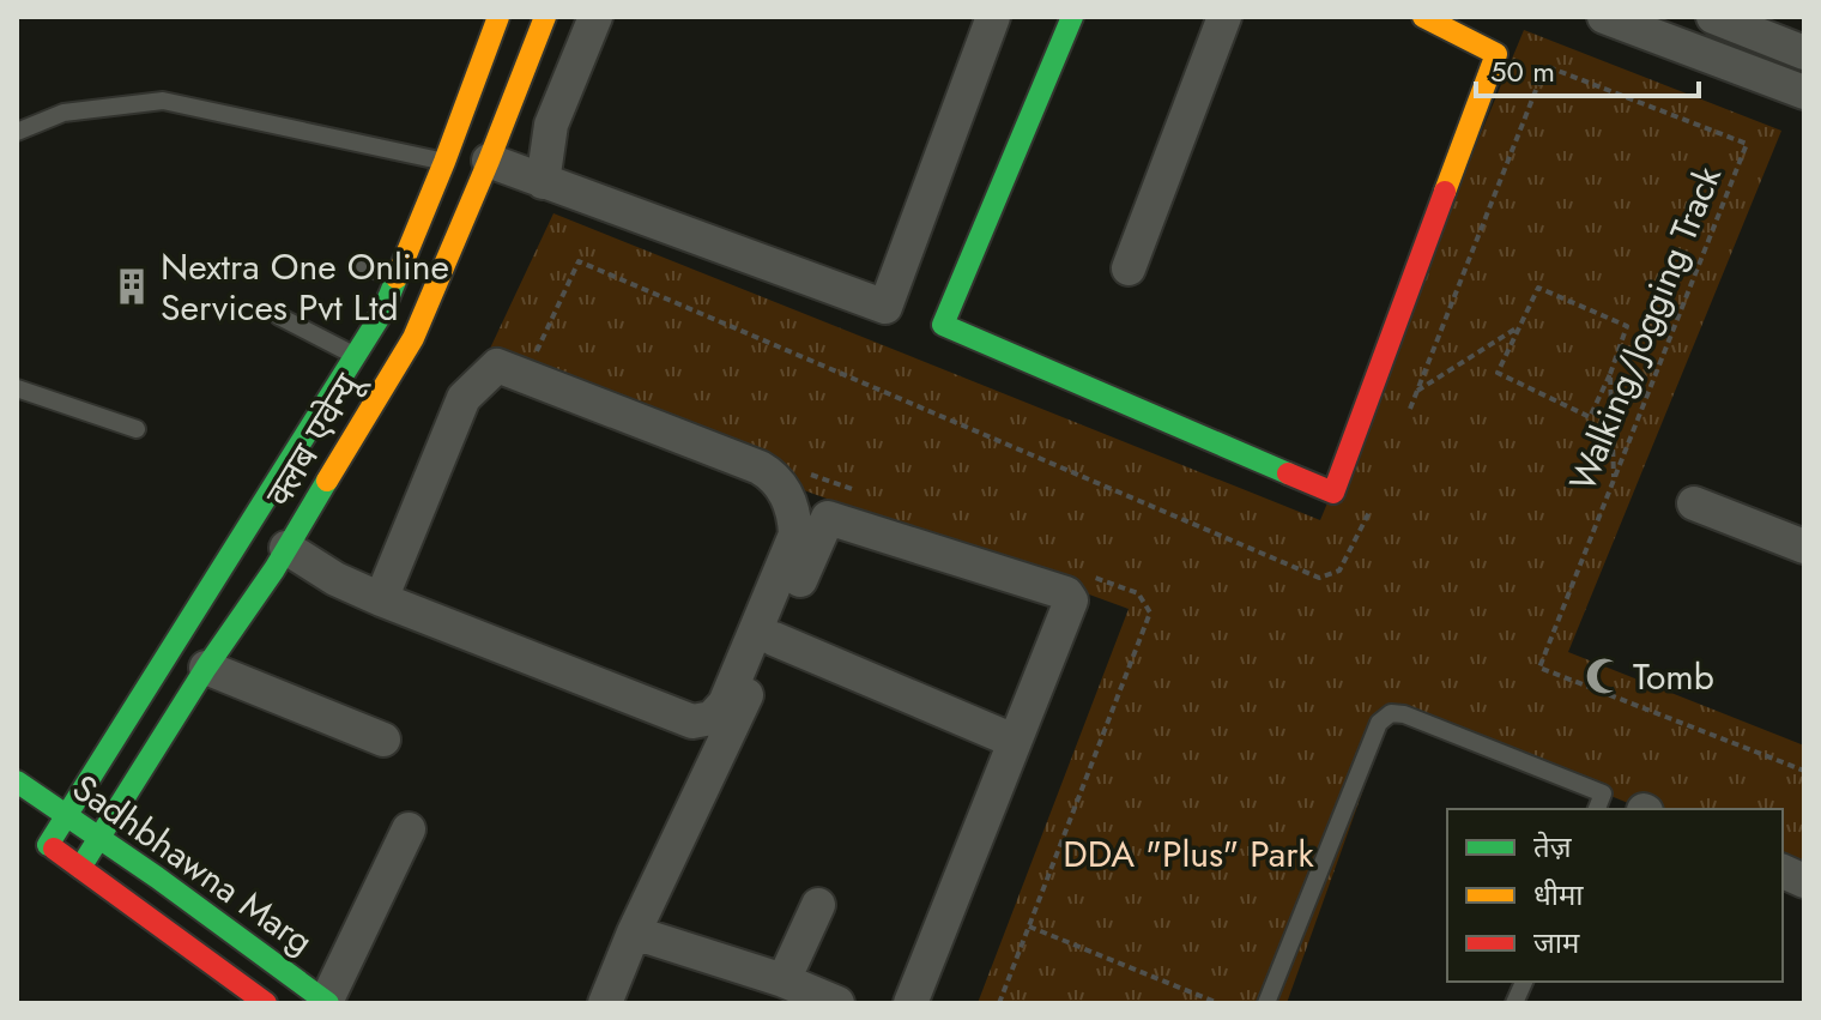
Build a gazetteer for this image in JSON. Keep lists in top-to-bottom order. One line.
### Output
{"streets":{"street":["क्लब एवेन्यू","Sadhbhawna Marg"],"path":["Walking/Jogging Track"]},"crossings":[["क्लब एवेन्यू","Sadhbhawna Marg"]],"parks":["DDA \"Plus\" Park"],"places":{"building":["Nextra One Online Services Pvt Ltd"],"mosque":["Tomb"]},"legend":["तेज़","धीमा","जाम"],"scale_bar":"50 m"}
